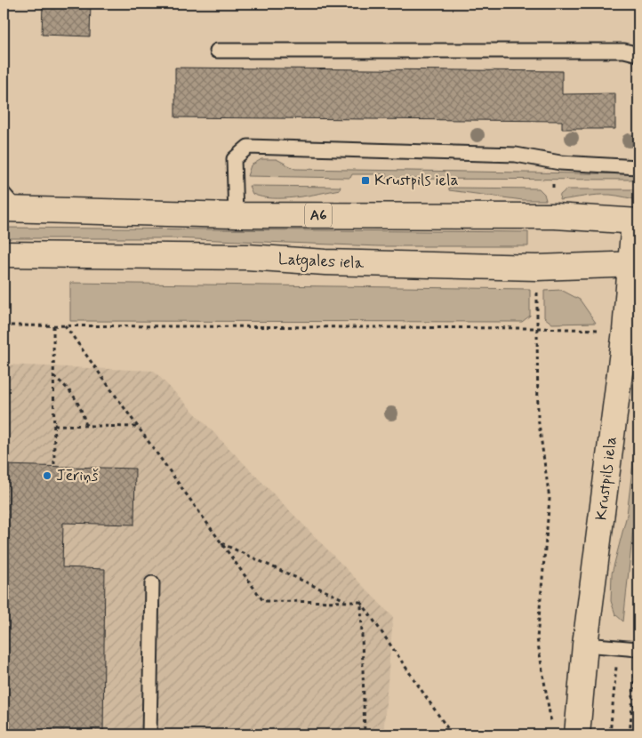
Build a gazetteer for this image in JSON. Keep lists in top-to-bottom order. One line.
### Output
{"streets":{"main road":["A6","Latgales iela","Krustpils iela"]},"crossings":[["A6","Krustpils iela"],["Latgales iela","Krustpils iela"]],"places":{"transit":["Krustpils iela"],"other":["Jēriņš"]}}
